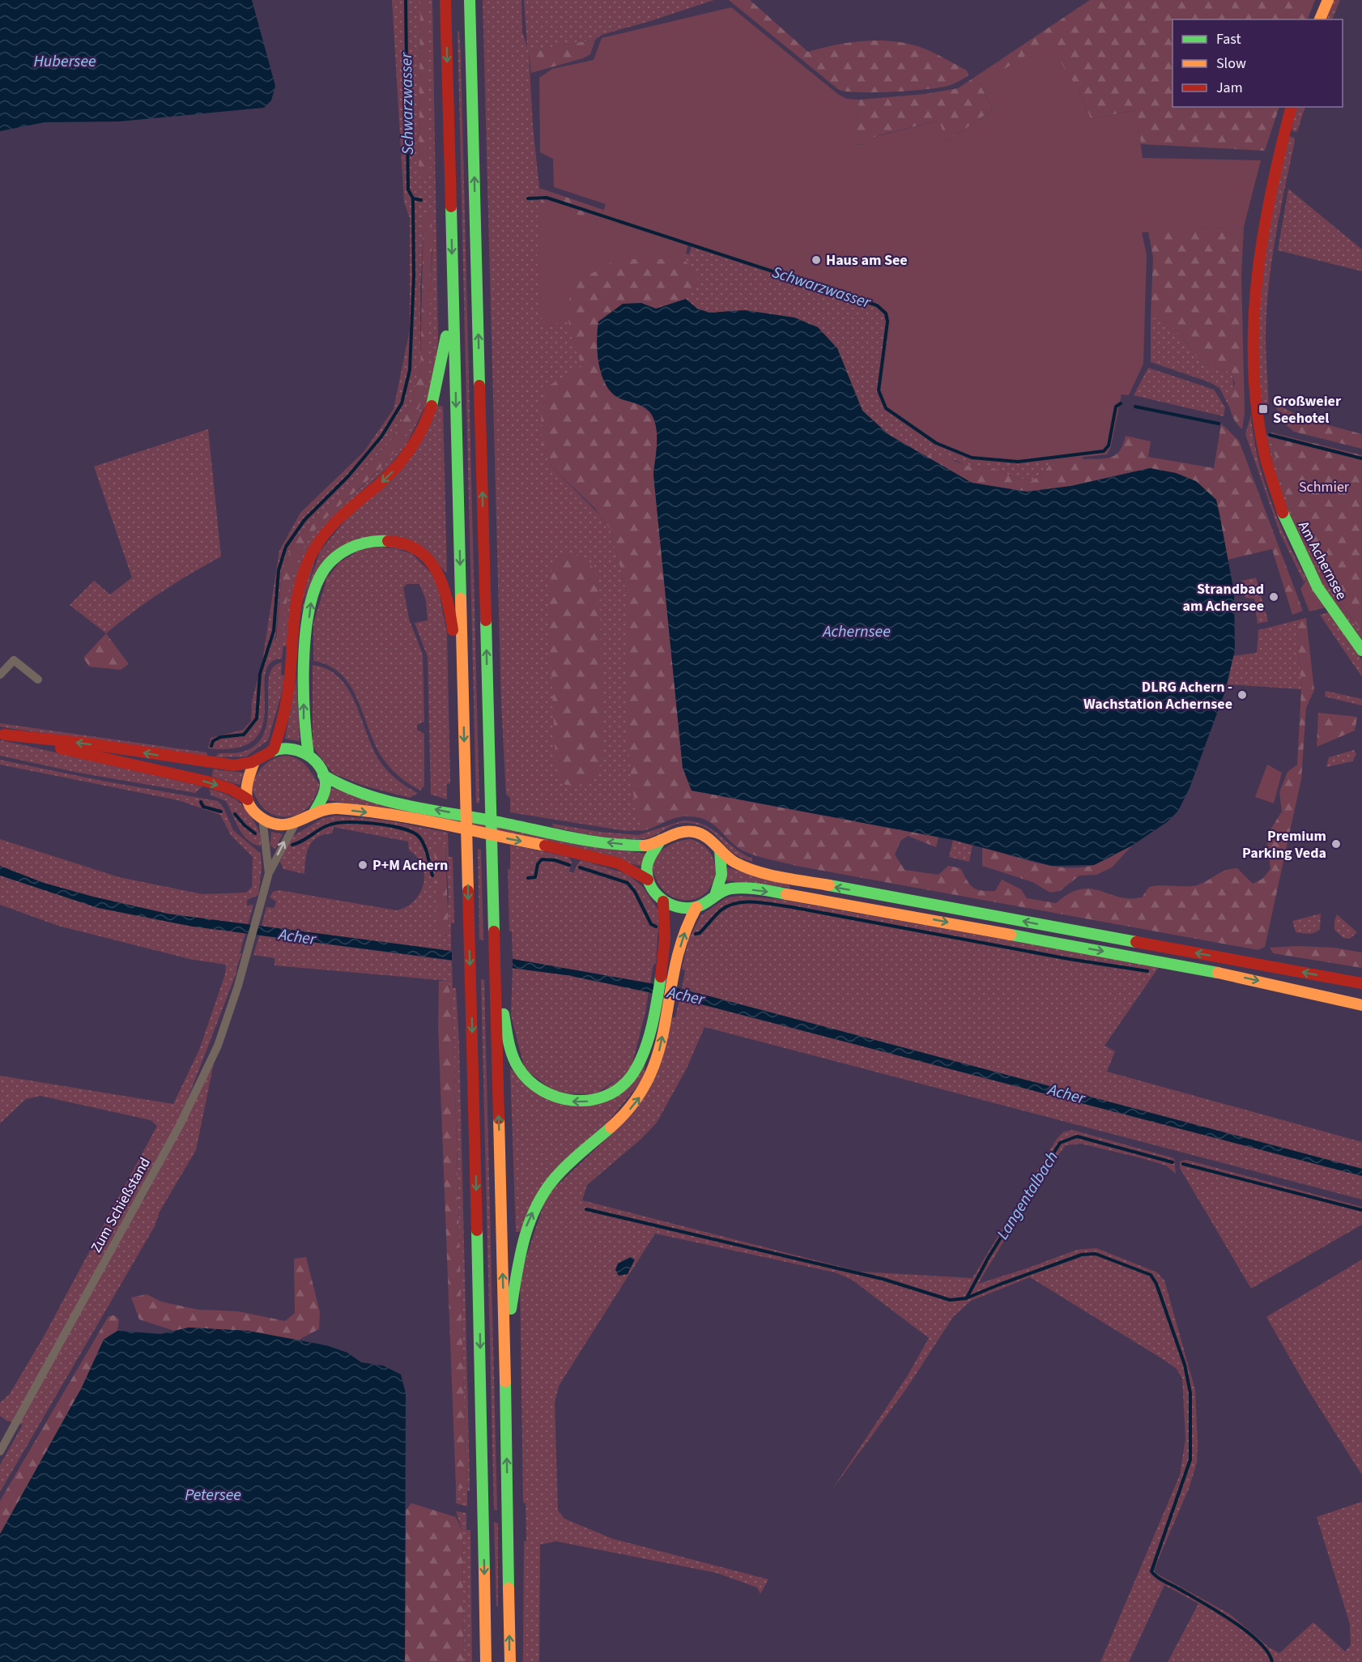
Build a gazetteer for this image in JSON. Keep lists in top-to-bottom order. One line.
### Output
{"streets":{"main road":["Am Achernsee"],"street":["Zum Schießstand"]},"water":["Hubersee","Schwarzwasser","Achernsee","Acher","Langentalbach","Petersee"],"parks":["Schmier"],"places":{"other":["Haus am See","Strandbad am Achersee","DLRG Achern - Wachstation Achernsee","Premium Parking Veda","P+M Achern"],"transit":["Großweier Seehotel"]},"legend":["Fast","Slow","Jam"]}
